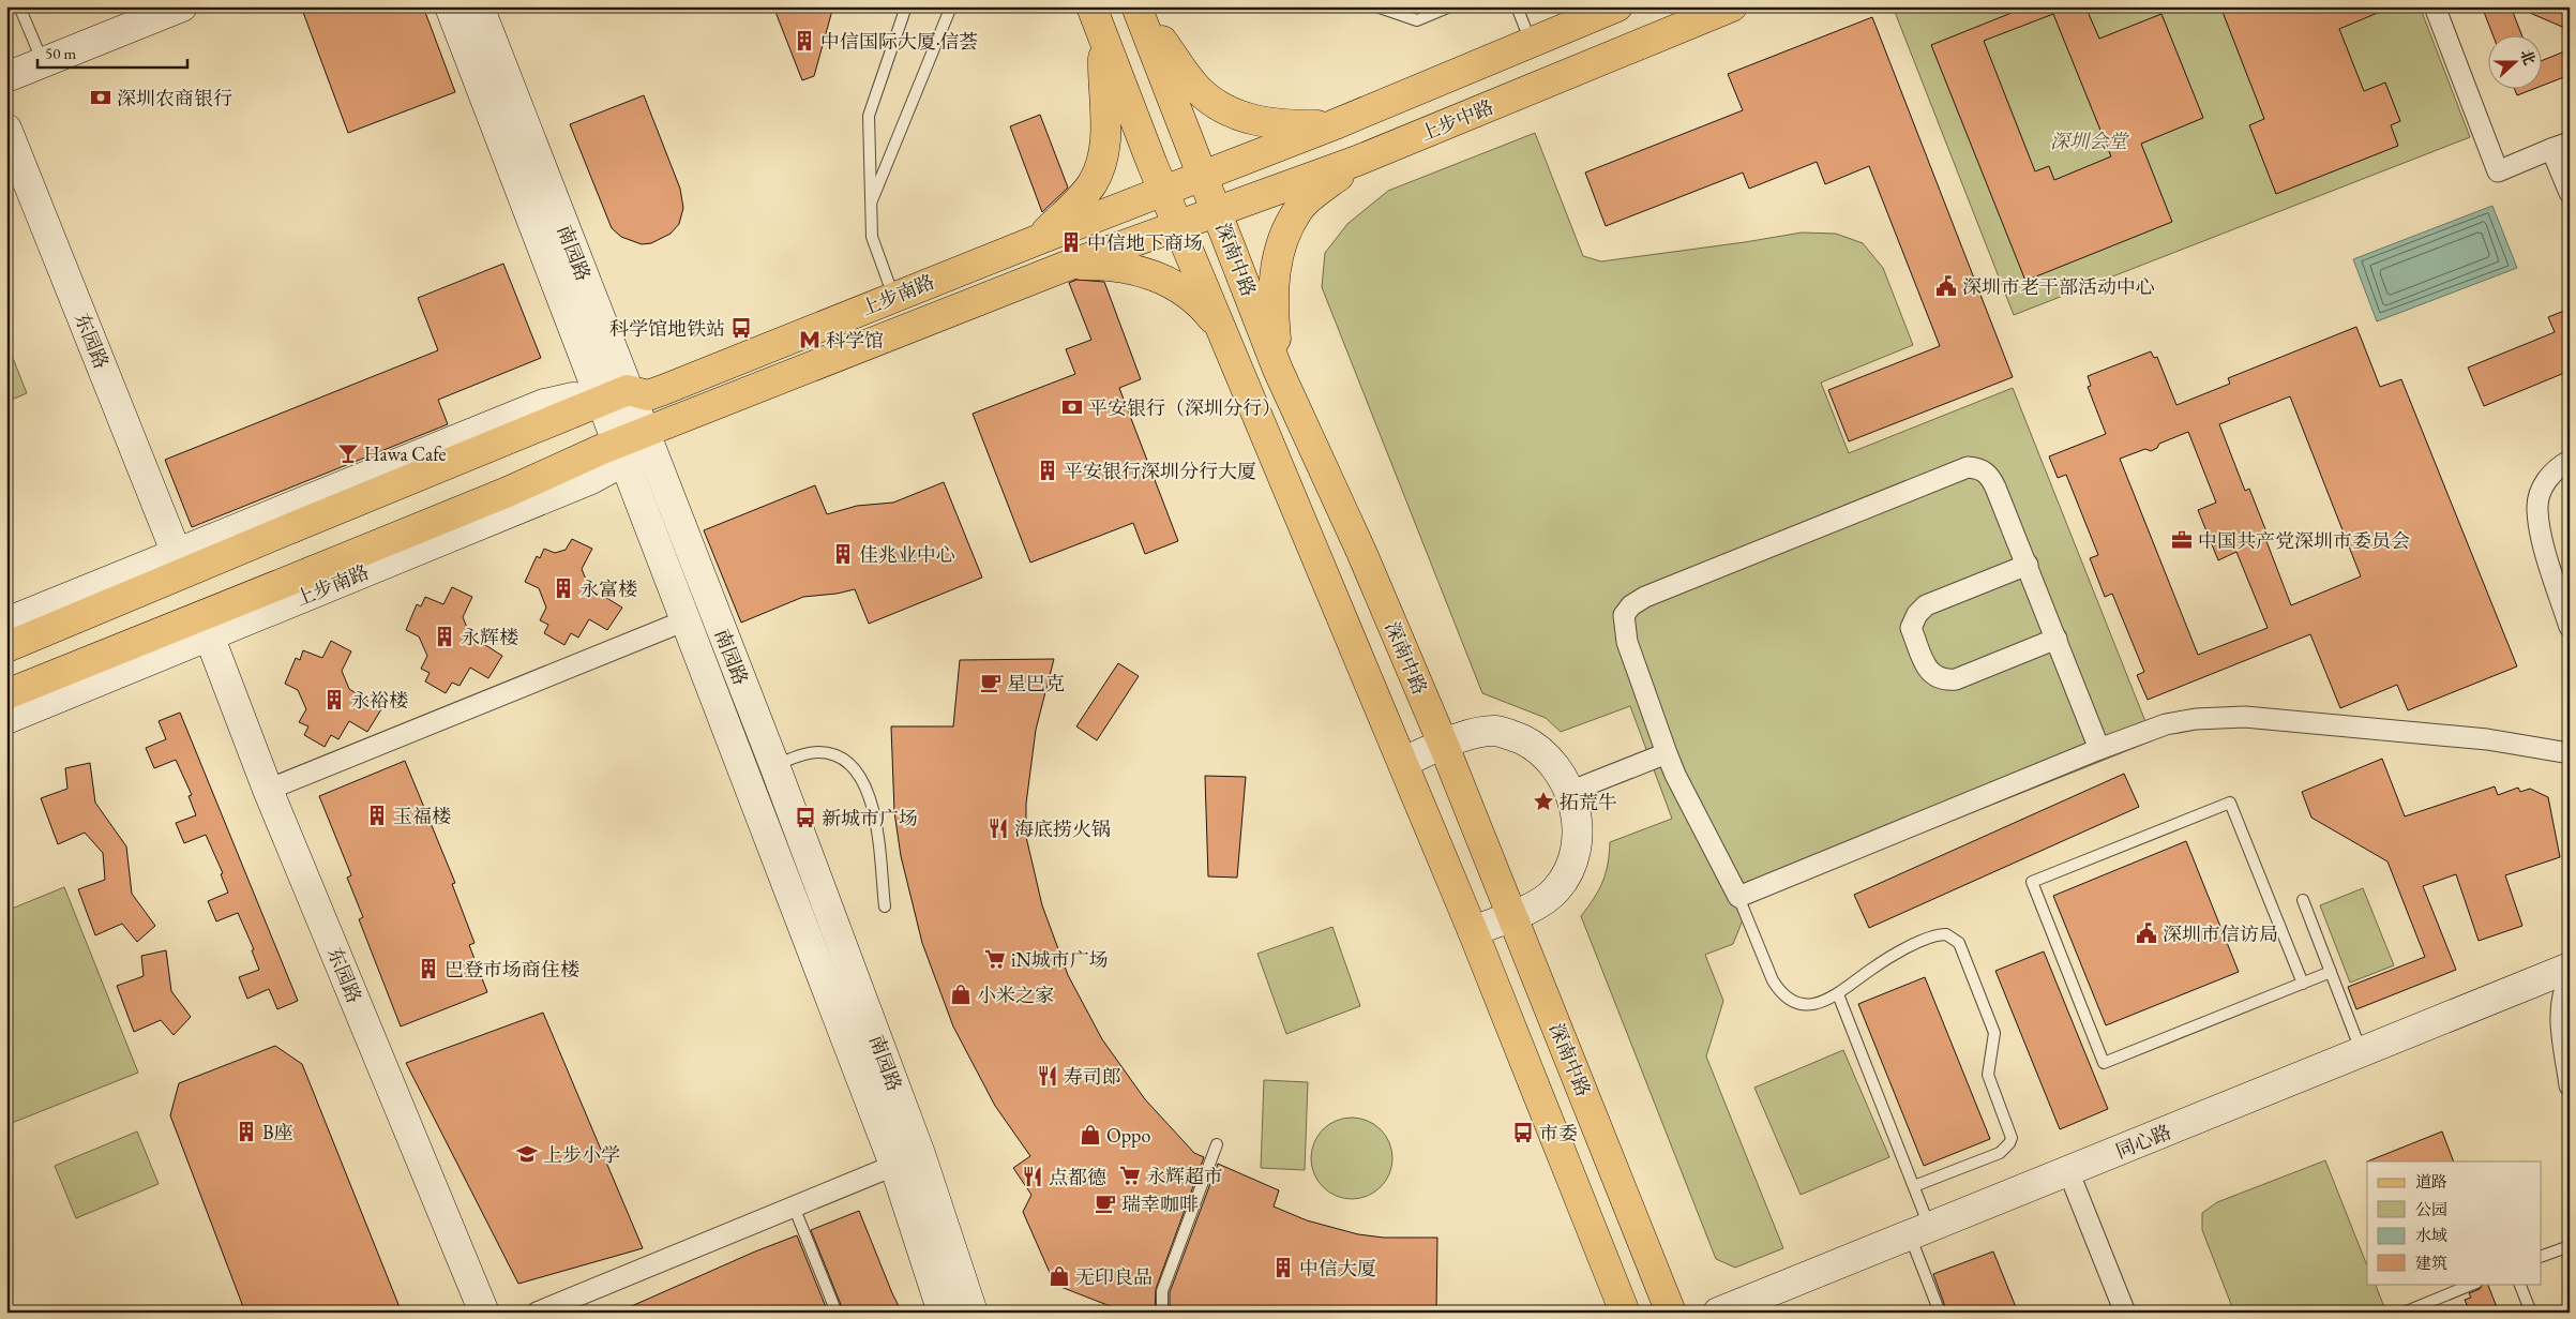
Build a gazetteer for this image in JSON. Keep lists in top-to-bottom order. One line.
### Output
{"streets":{"main road":["上步中路","深南中路","上步南路"],"street":["南园路","东园路","同心路"]},"crossings":[["上步中路","深南中路"],["上步中路","上步南路"],["南园路","上步南路"],["深南中路","上步南路"],["上步南路","东园路"]],"parks":["深圳会堂"],"places":{"building":["中信国际大厦·信荟","中信地下商场","平安银行深圳分行大厦","佳兆业中心","永富楼","永辉楼","永裕楼","玉福楼","巴登市场商住楼","B座","中信大厦"],"bank":["深圳农商银行","平安银行（深圳分行）"],"public building":["深圳市老干部活动中心","深圳市信访局"],"bus stop":["科学馆地铁站","新城市广场","市委"],"metro station":["科学馆"],"bar":["Hawa Cafe"],"office":["中国共产党深圳市委员会"],"cafe":["星巴克","瑞幸咖啡"],"place":["拓荒牛"],"restaurant":["海底捞火锅","寿司郎","点都德"],"supermarket":["iN城市广场","永辉超市"],"shop":["小米之家","Oppo","无印良品"],"school or university":["上步小学"]},"legend":["道路","公园","水域","建筑"],"scale_bar":"50 m","north":"right"}
